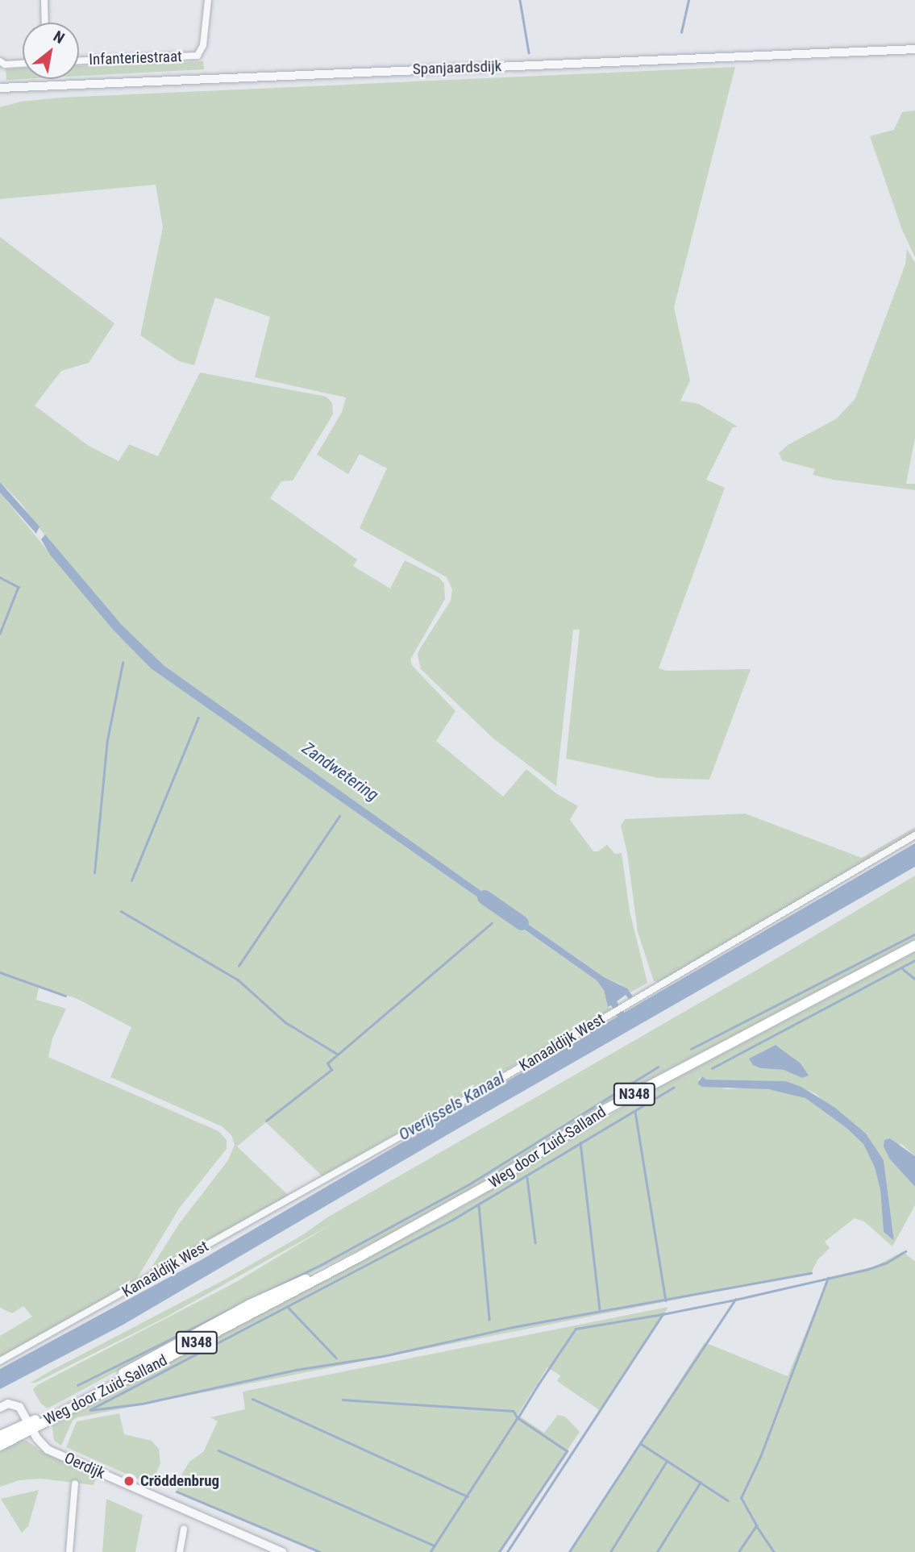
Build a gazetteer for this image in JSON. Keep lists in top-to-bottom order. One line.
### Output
{"streets":{"main road":["N348","Weg door Zuid-Salland"],"street":["Infanteriestraat","Spanjaardsdijk","Kanaaldijk West","Oerdijk"]},"crossings":[["Weg door Zuid-Salland","Oerdijk"]],"water":["Zandwetering","Overijssels Kanaal"],"places":["Cröddenbrug"],"north":"top right"}
